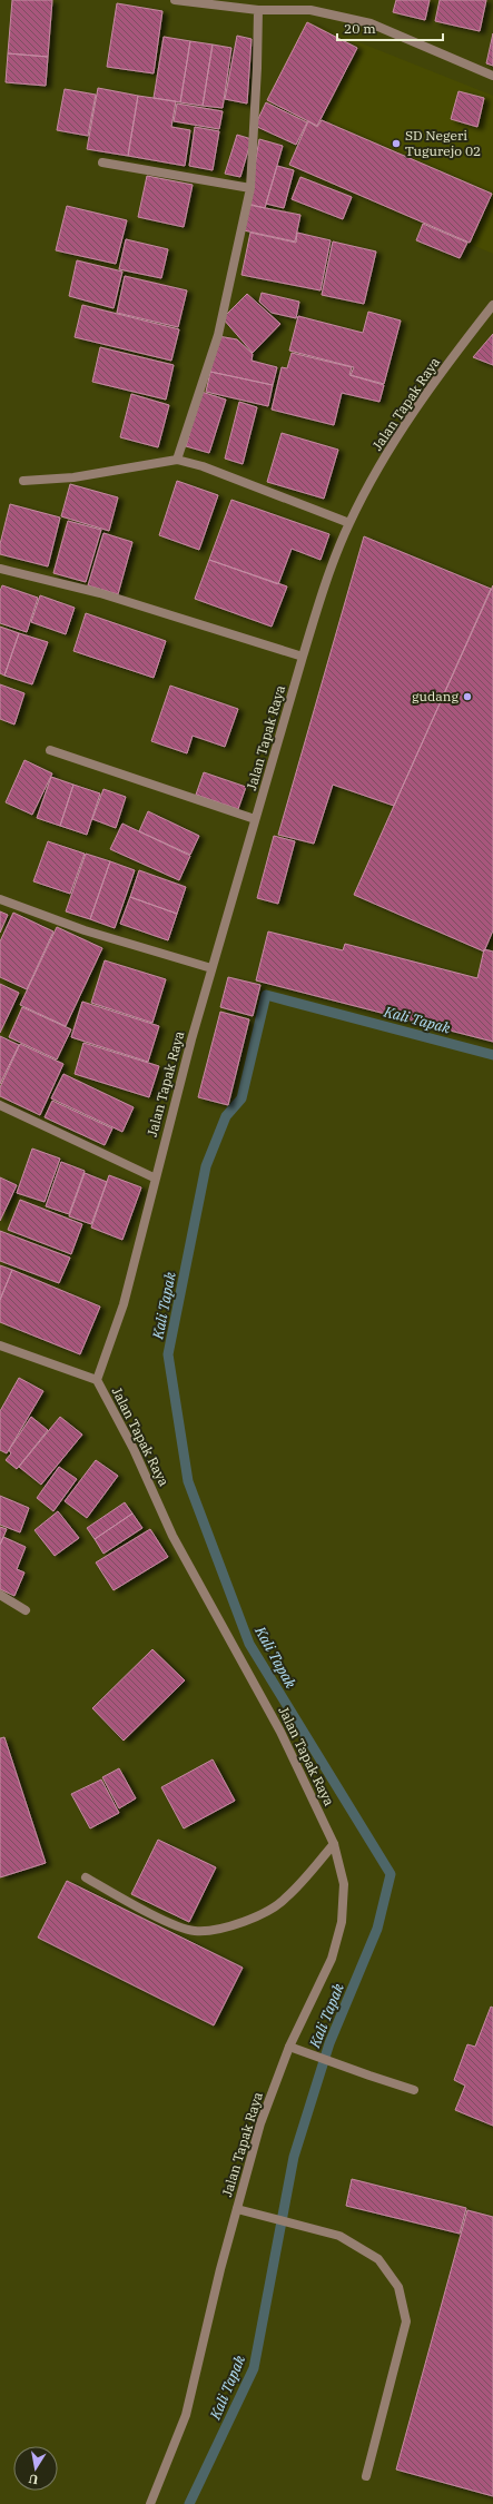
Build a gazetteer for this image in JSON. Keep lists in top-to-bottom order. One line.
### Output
{"streets":{"street":["Jalan Tapak Raya"]},"water":["Kali Tapak"],"places":["SD Negeri Tugurejo 02","gudang"],"scale_bar":"20 m","north":"bottom"}
